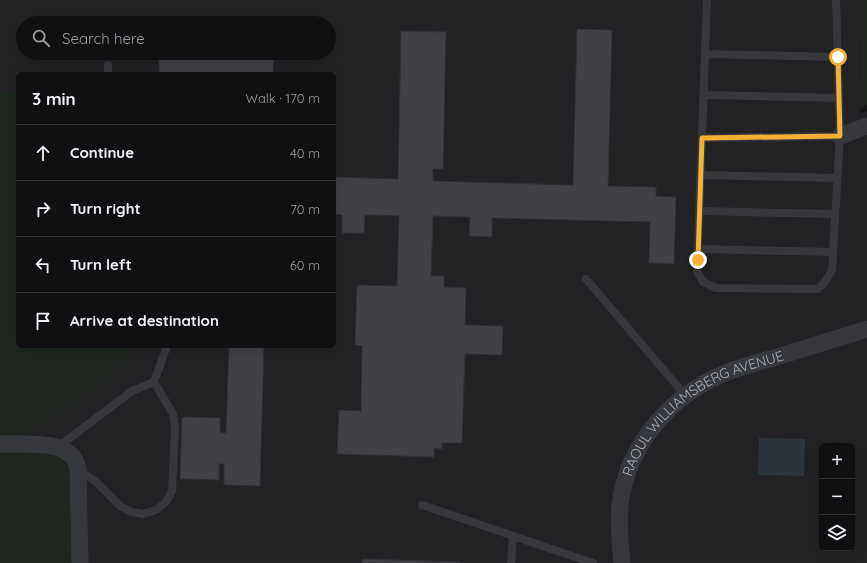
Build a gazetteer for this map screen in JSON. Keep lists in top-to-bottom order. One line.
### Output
{"streets":{"street":["RAOUL WILLIAMSBERG AVENUE"]},"page":{"search":"Search here","heading":["3 min","Walk · 170 m"],"list":[["Continue","40 m"],["Turn right","70 m"],["Turn left","60 m"],"Arrive at destination"],"map_buttons":["+","−"]}}
